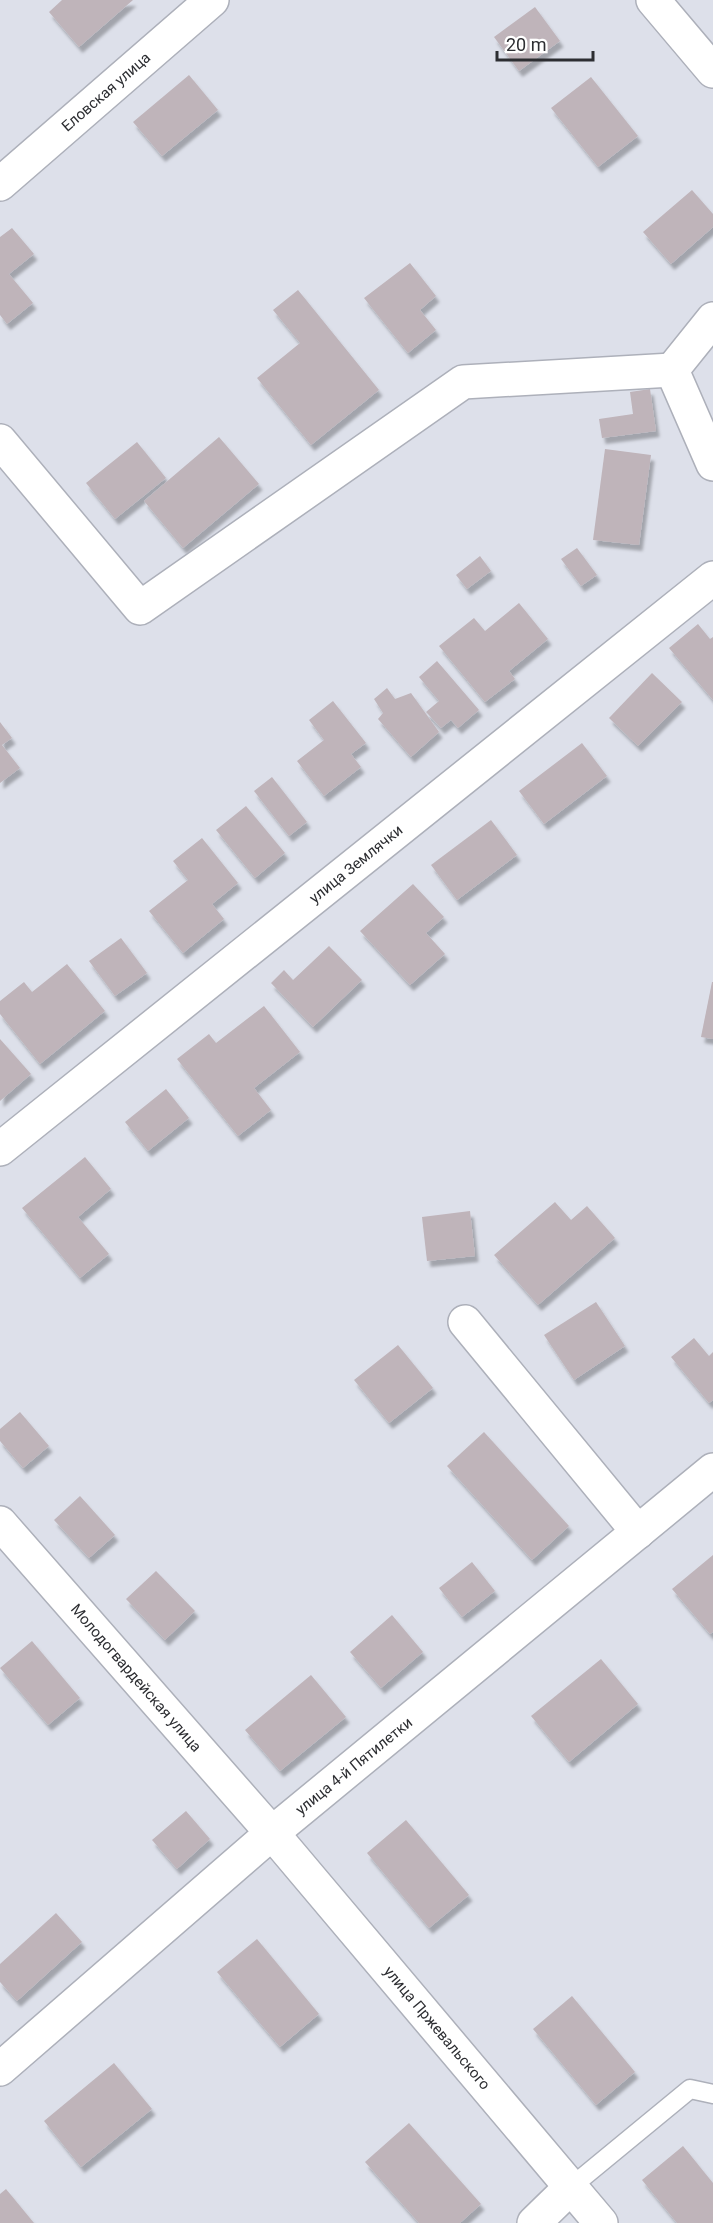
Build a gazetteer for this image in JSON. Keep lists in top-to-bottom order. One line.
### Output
{"streets":{"street":["Еловская улица","улица Землячки","Молодогвардейская улица","улица 4-й Пятилетки","улица Пржевальского"]},"crossings":[["Молодогвардейская улица","улица 4-й Пятилетки"],["Молодогвардейская улица","улица Пржевальского"],["улица 4-й Пятилетки","улица Пржевальского"]],"scale_bar":"20 m"}
